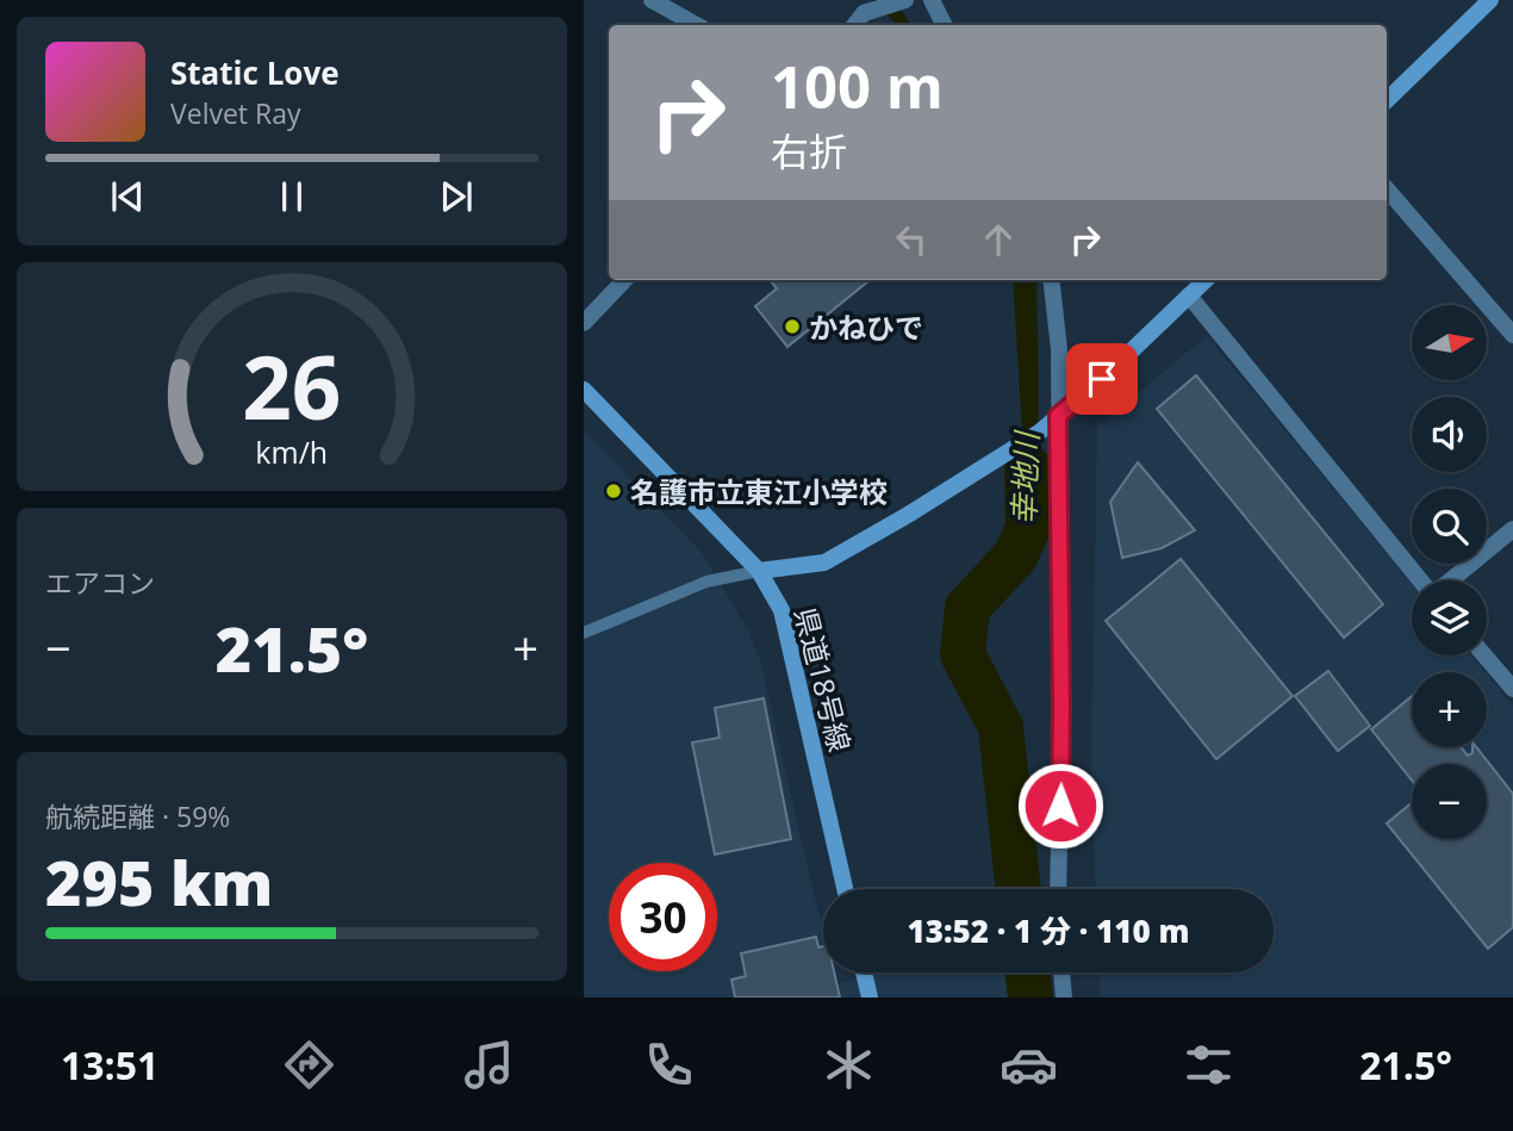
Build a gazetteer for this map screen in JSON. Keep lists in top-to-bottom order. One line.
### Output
{"streets":{"street":["県道18号線"]},"water":["幸地川"],"places":["かねひで","名護市立東江小学校"],"north":"right","page":{"turn":["100 m","右折"],"song":["Static Love","Velvet Ray"],"map_buttons":["+","−"],"tile":["エアコン",["航続距離 · 59%","295 km"]],"heat":["−","21.5°","+"],"limit":"30","trip":"13:52 · 1 分 · 110 m","tabs":["13:51","21.5°"],"gauge":["26","km/h"]}}
